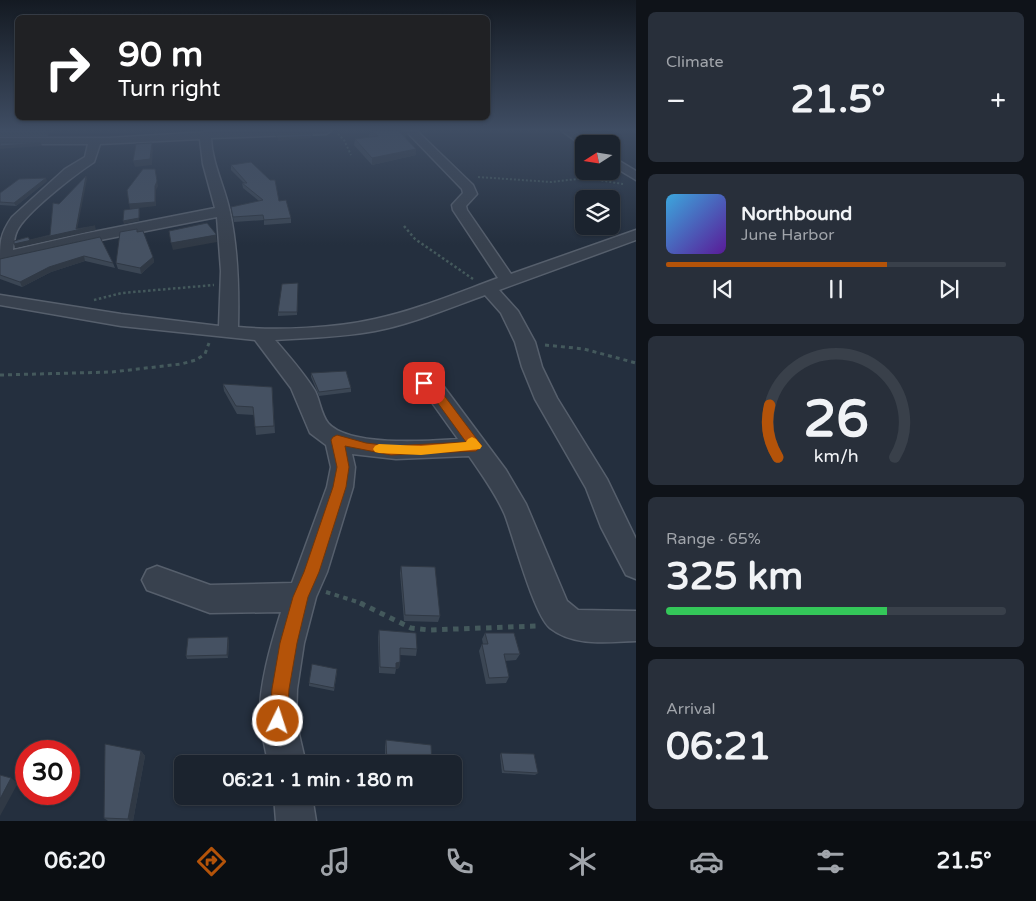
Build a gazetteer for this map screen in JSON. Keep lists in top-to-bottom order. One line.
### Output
{"north":"left","page":{"tile":["Climate",["Range · 65%","325 km"],["Arrival","06:21"]],"turn":["90 m","Turn right"],"heat":["−","21.5°","+"],"song":["Northbound","June Harbor"],"limit":"30","trip":"06:21 · 1 min · 180 m","tabs":["06:20","21.5°"],"gauge":["26","km/h"]}}
